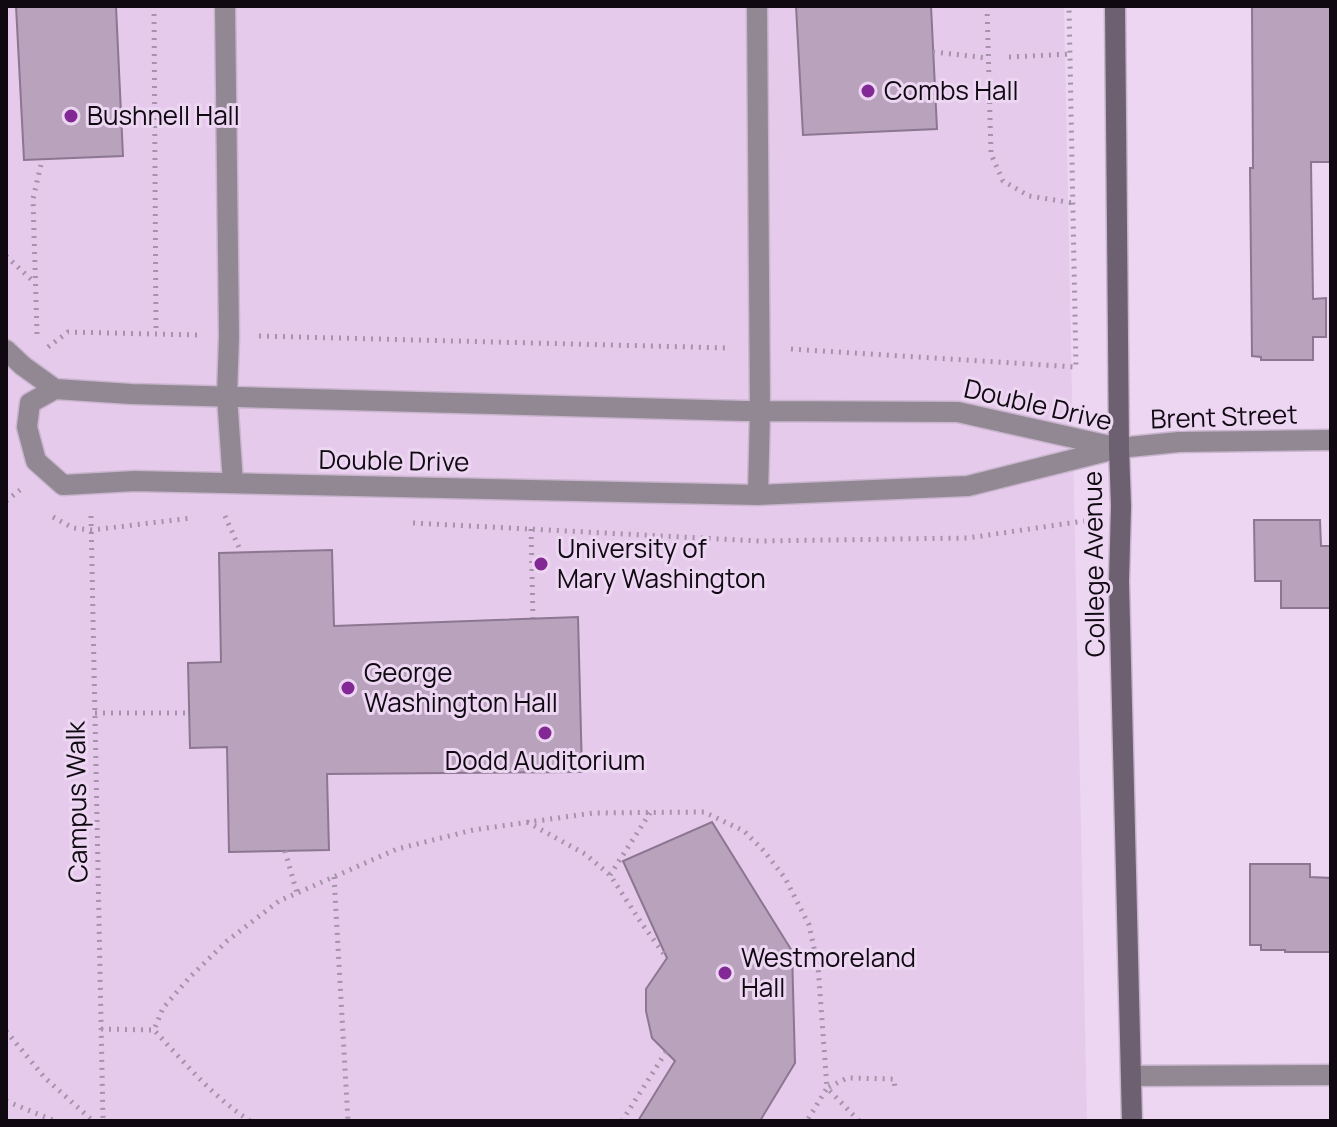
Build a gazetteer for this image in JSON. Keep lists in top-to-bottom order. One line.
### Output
{"streets":{"street":["Double Drive","Brent Street","College Avenue"],"path":["Campus Walk"]},"crossings":[["Double Drive","Brent Street"],["Double Drive","College Avenue"],["Double Drive","Campus Walk"],["Brent Street","College Avenue"]],"places":["Combs Hall","Bushnell Hall","University of Mary Washington","George Washington Hall","Dodd Auditorium","Westmoreland Hall"]}
